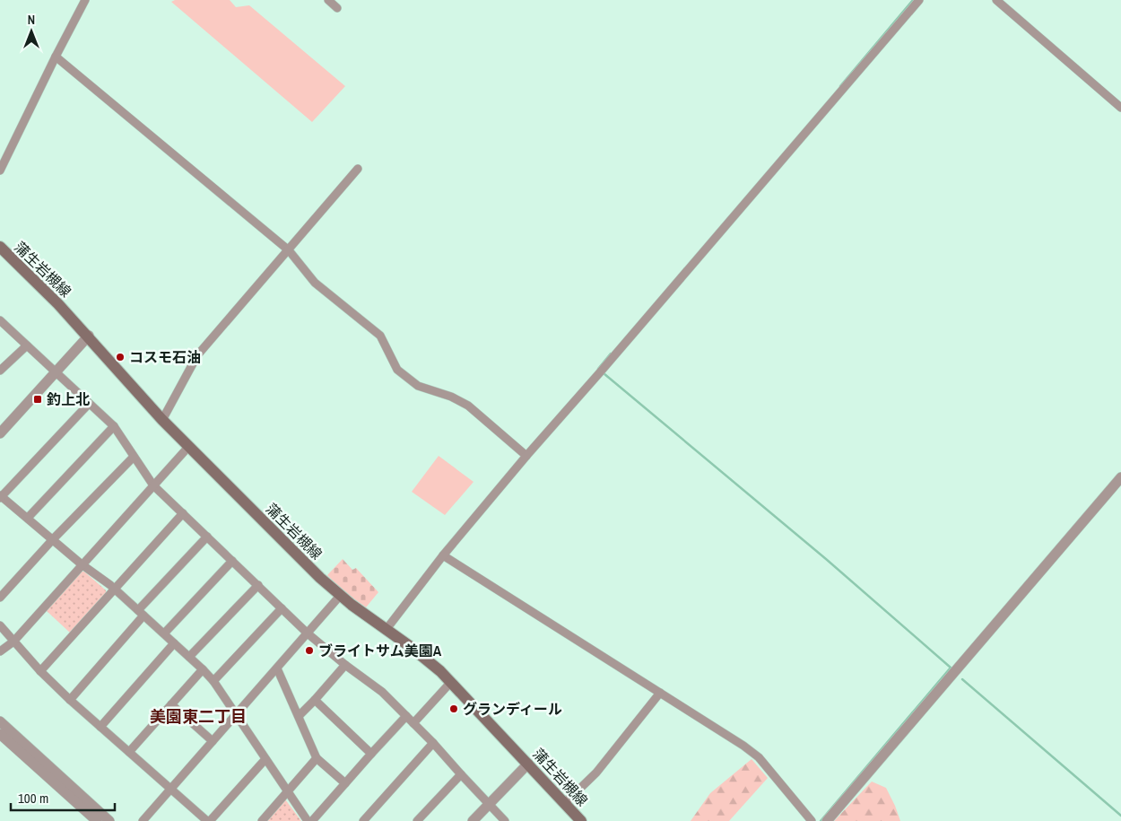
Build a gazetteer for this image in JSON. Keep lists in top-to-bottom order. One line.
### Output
{"streets":{"main road":["蒲生岩槻線"]},"districts":["美園東二丁目"],"places":{"other":["コスモ石油","ブライトサム美園A","グランディール"],"transit":["釣上北"]},"scale_bar":"100 m","north":"top"}
